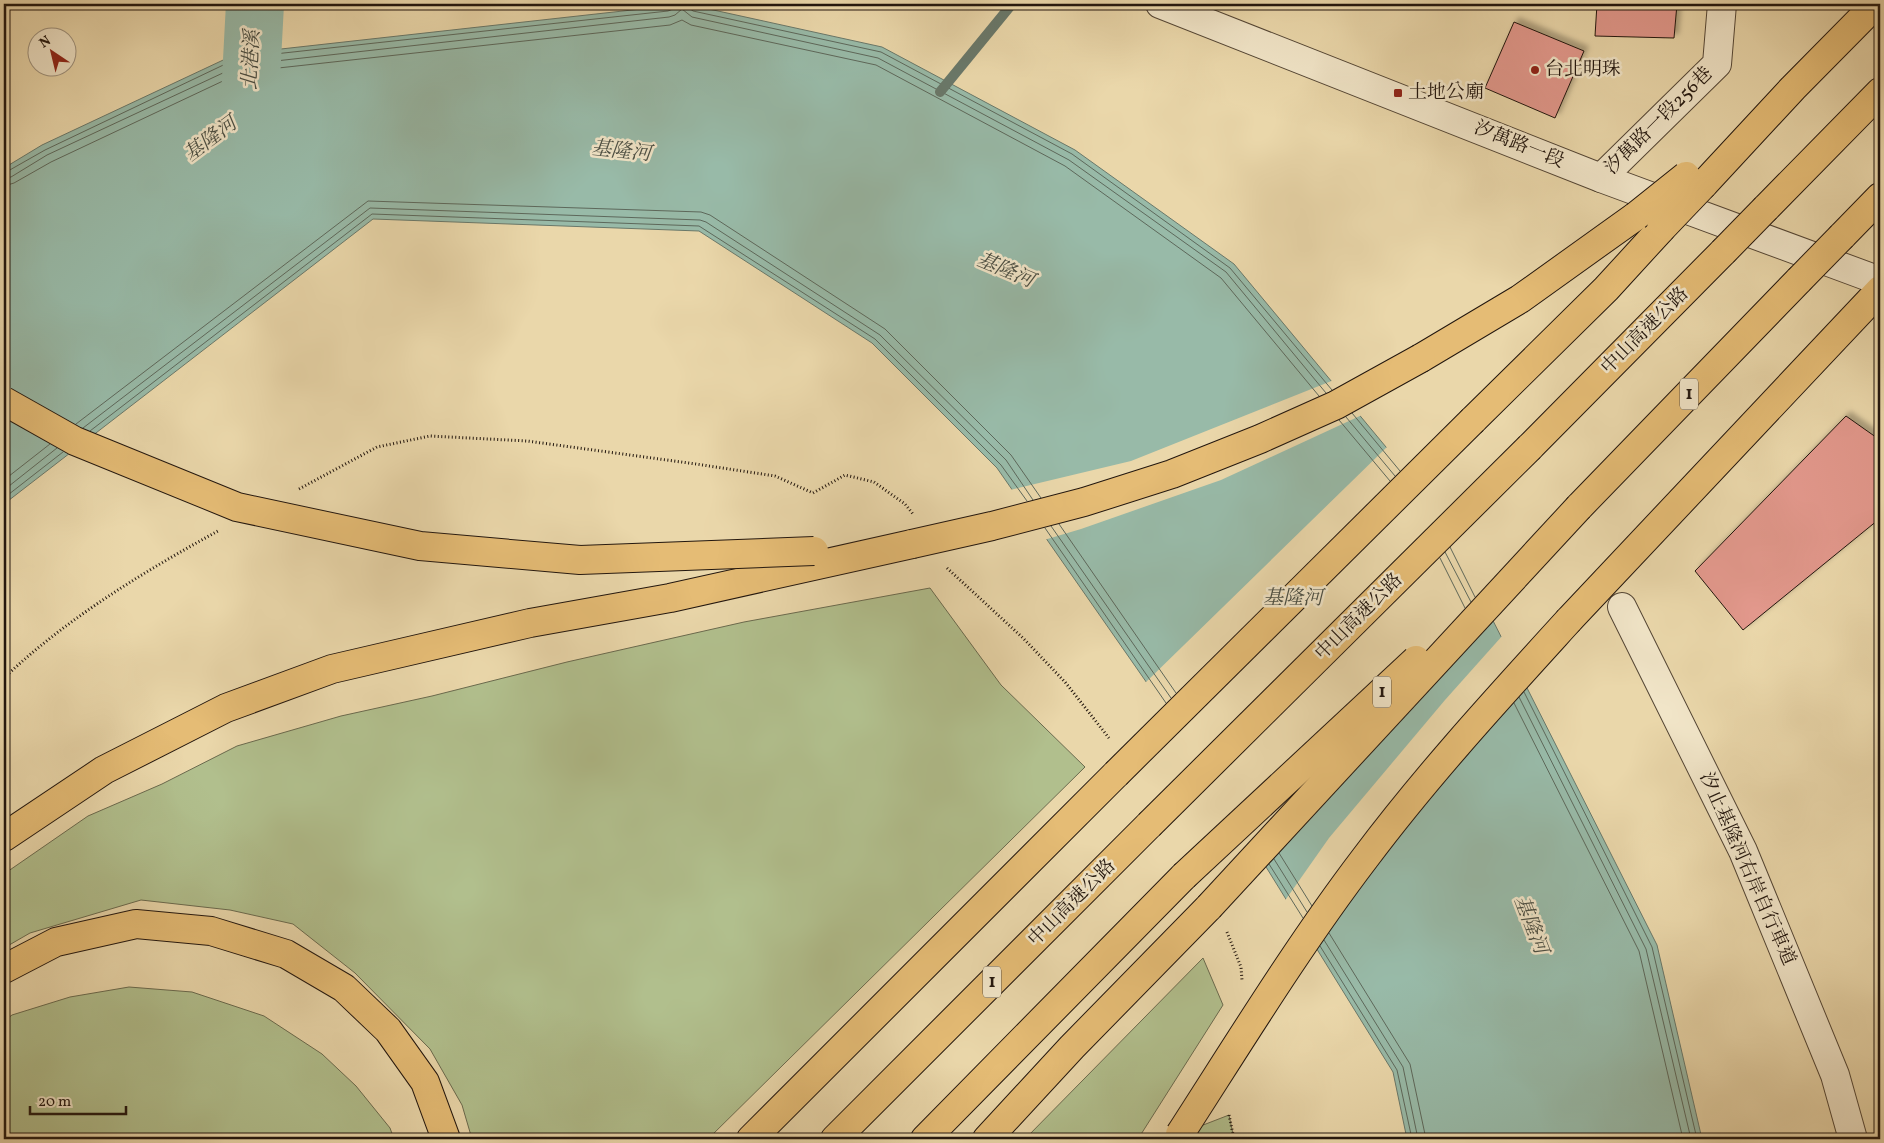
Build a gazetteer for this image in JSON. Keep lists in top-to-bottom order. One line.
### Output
{"streets":{"highway":["中山高速公路","1"],"street":["汐萬路一段256巷","汐萬路一段","汐止基隆河右岸自行車道"]},"crossings":[["汐萬路一段256巷","汐萬路一段"]],"water":["北港溪","基隆河"],"places":{"other":["台北明珠"],"transit":["土地公廟"]},"scale_bar":"20 m","north":"top left"}
